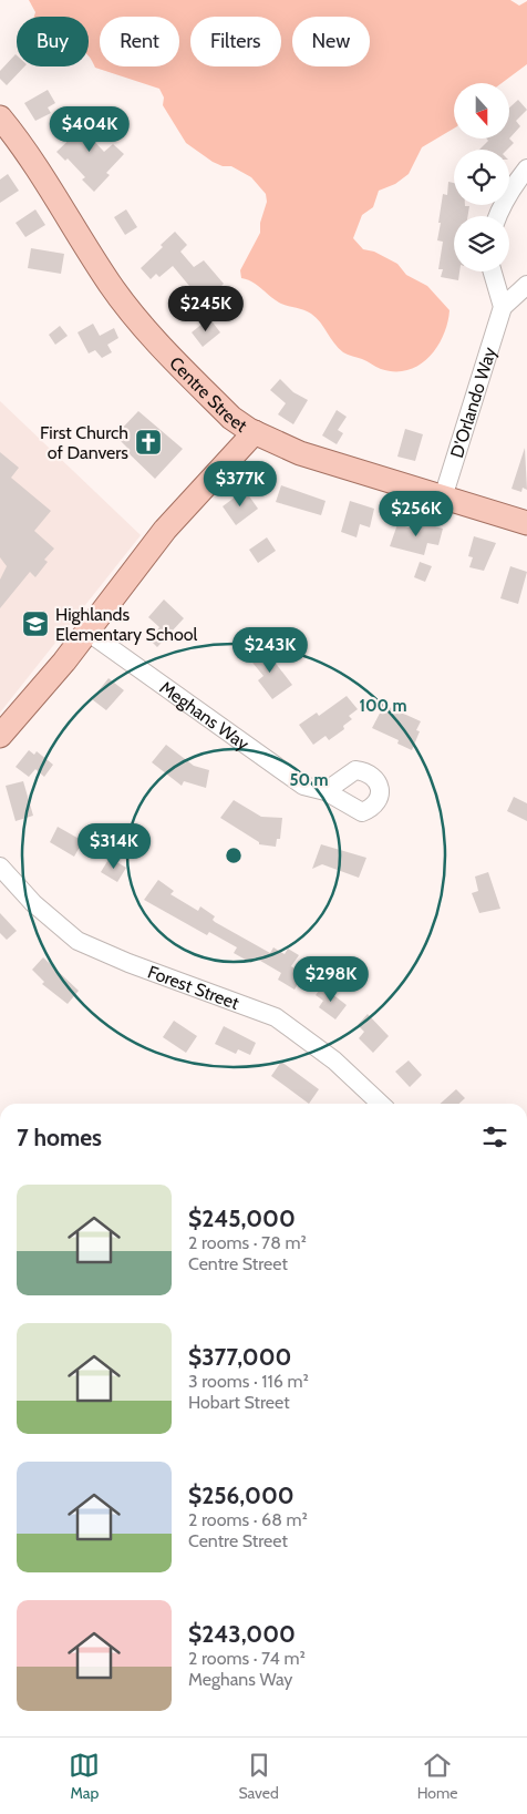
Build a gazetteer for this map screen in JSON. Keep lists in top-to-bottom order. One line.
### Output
{"streets":{"main road":["Centre Street"],"street":["D'Orlando Way","Meghans Way","Forest Street"]},"crossings":[["Centre Street","D'Orlando Way"]],"places":{"church":["First Church of Danvers"],"school or university":["Highlands Elementary School"]},"north":"bottom","page":{"chip":["Buy","Rent","Filters","New"],"price":["$404K","$245K","$377K","$256K","$243K","$314K","$298K"],"heading":"7 homes","list":[{"name":"$245,000","note":"2 rooms · 78 m² · Centre Street"},{"name":"$377,000","note":"3 rooms · 116 m² · Hobart Street"},{"name":"$256,000","note":"2 rooms · 68 m² · Centre Street"},{"name":"$243,000","note":"2 rooms · 74 m² · Meghans Way"}],"tabs":["Map","Saved","Home"]},"rings":["100 m","50 m"]}
